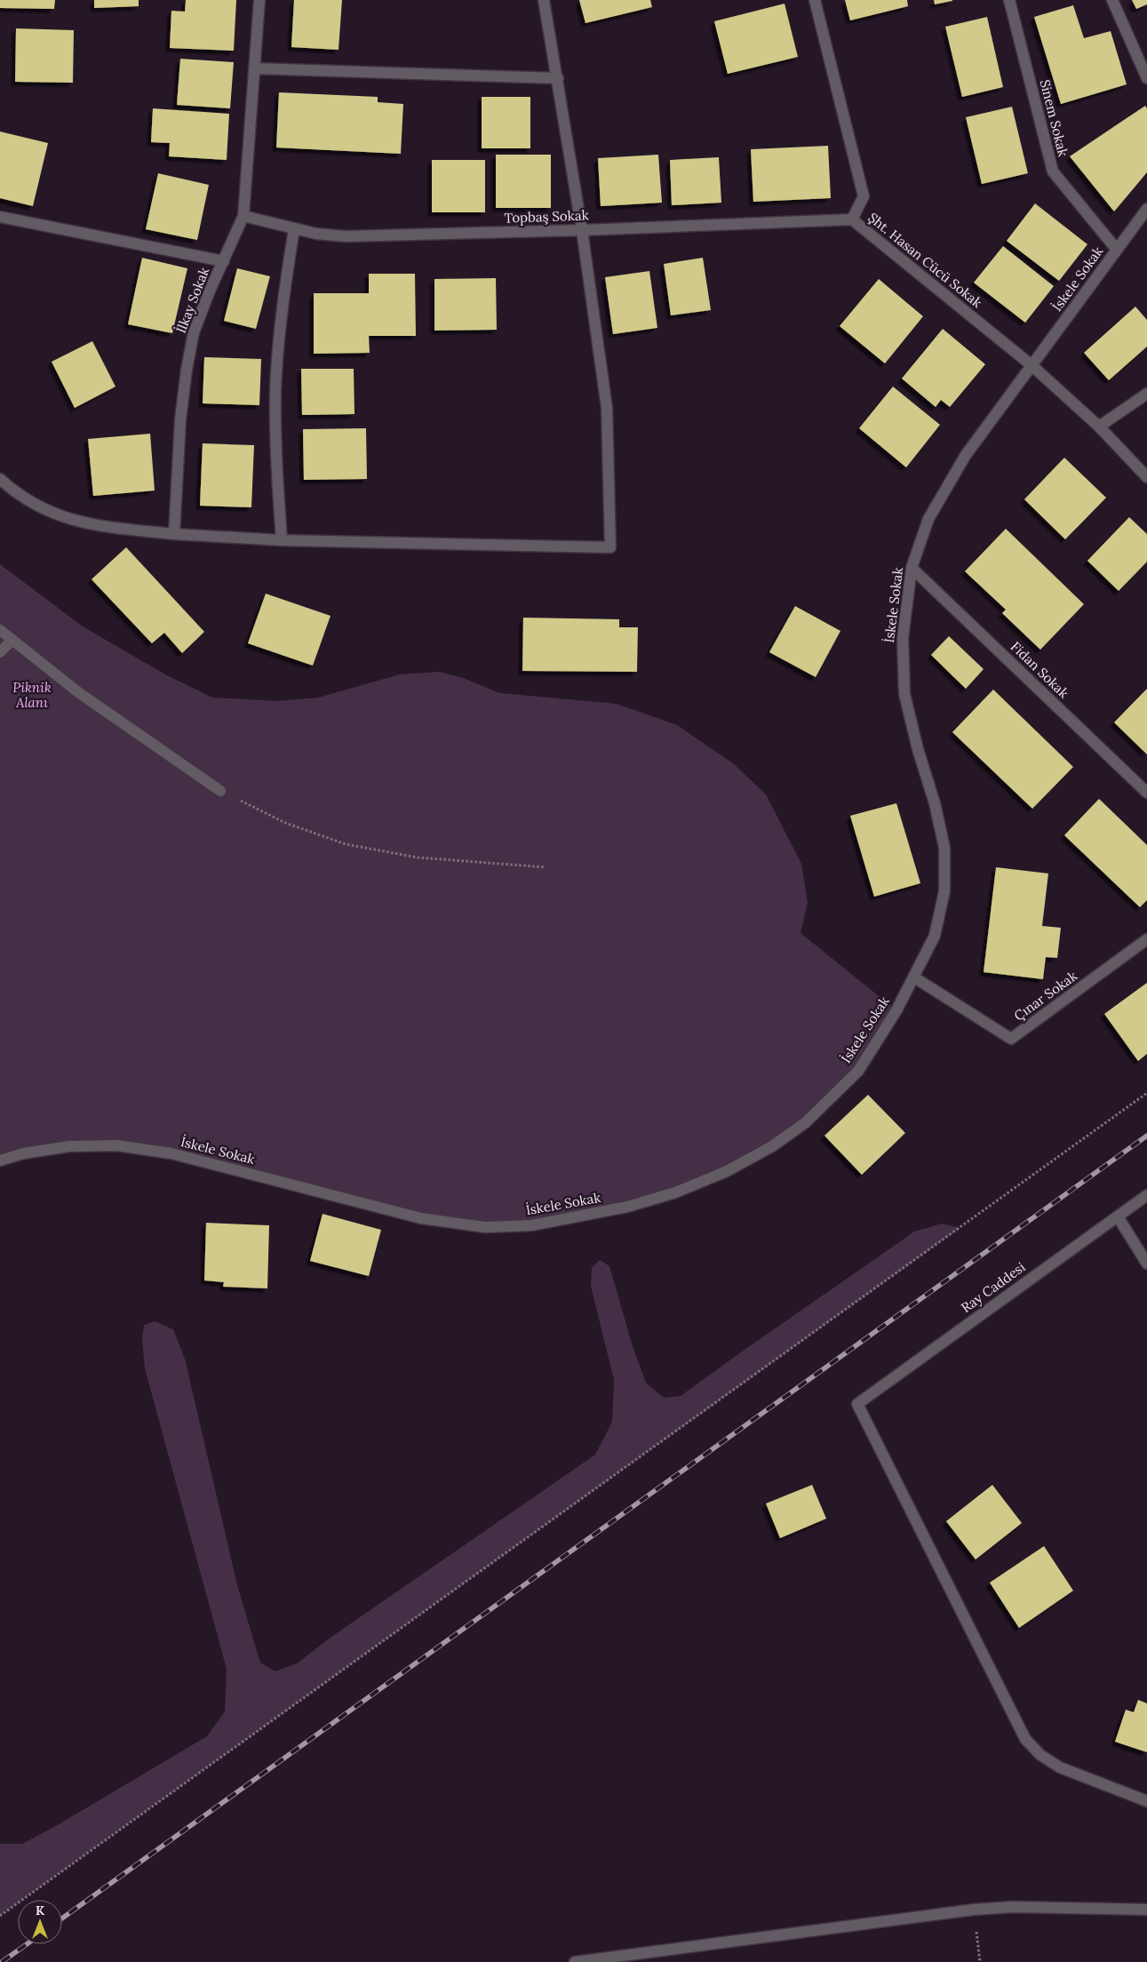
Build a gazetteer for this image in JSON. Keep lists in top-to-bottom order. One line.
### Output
{"streets":{"street":["Sinem Sokak","Topbaş Sokak","Şht. Hasan Cücü Sokak","İskele Sokak","İlkay Sokak","Fidan Sokak","Çınar Sokak","Ray Caddesi"]},"crossings":[["Sinem Sokak","İskele Sokak"],["Topbaş Sokak","Şht. Hasan Cücü Sokak"],["Topbaş Sokak","İlkay Sokak"],["Şht. Hasan Cücü Sokak","İskele Sokak"],["İskele Sokak","Fidan Sokak"],["İskele Sokak","Çınar Sokak"]],"parks":["Piknik Alanı"],"north":"top"}
